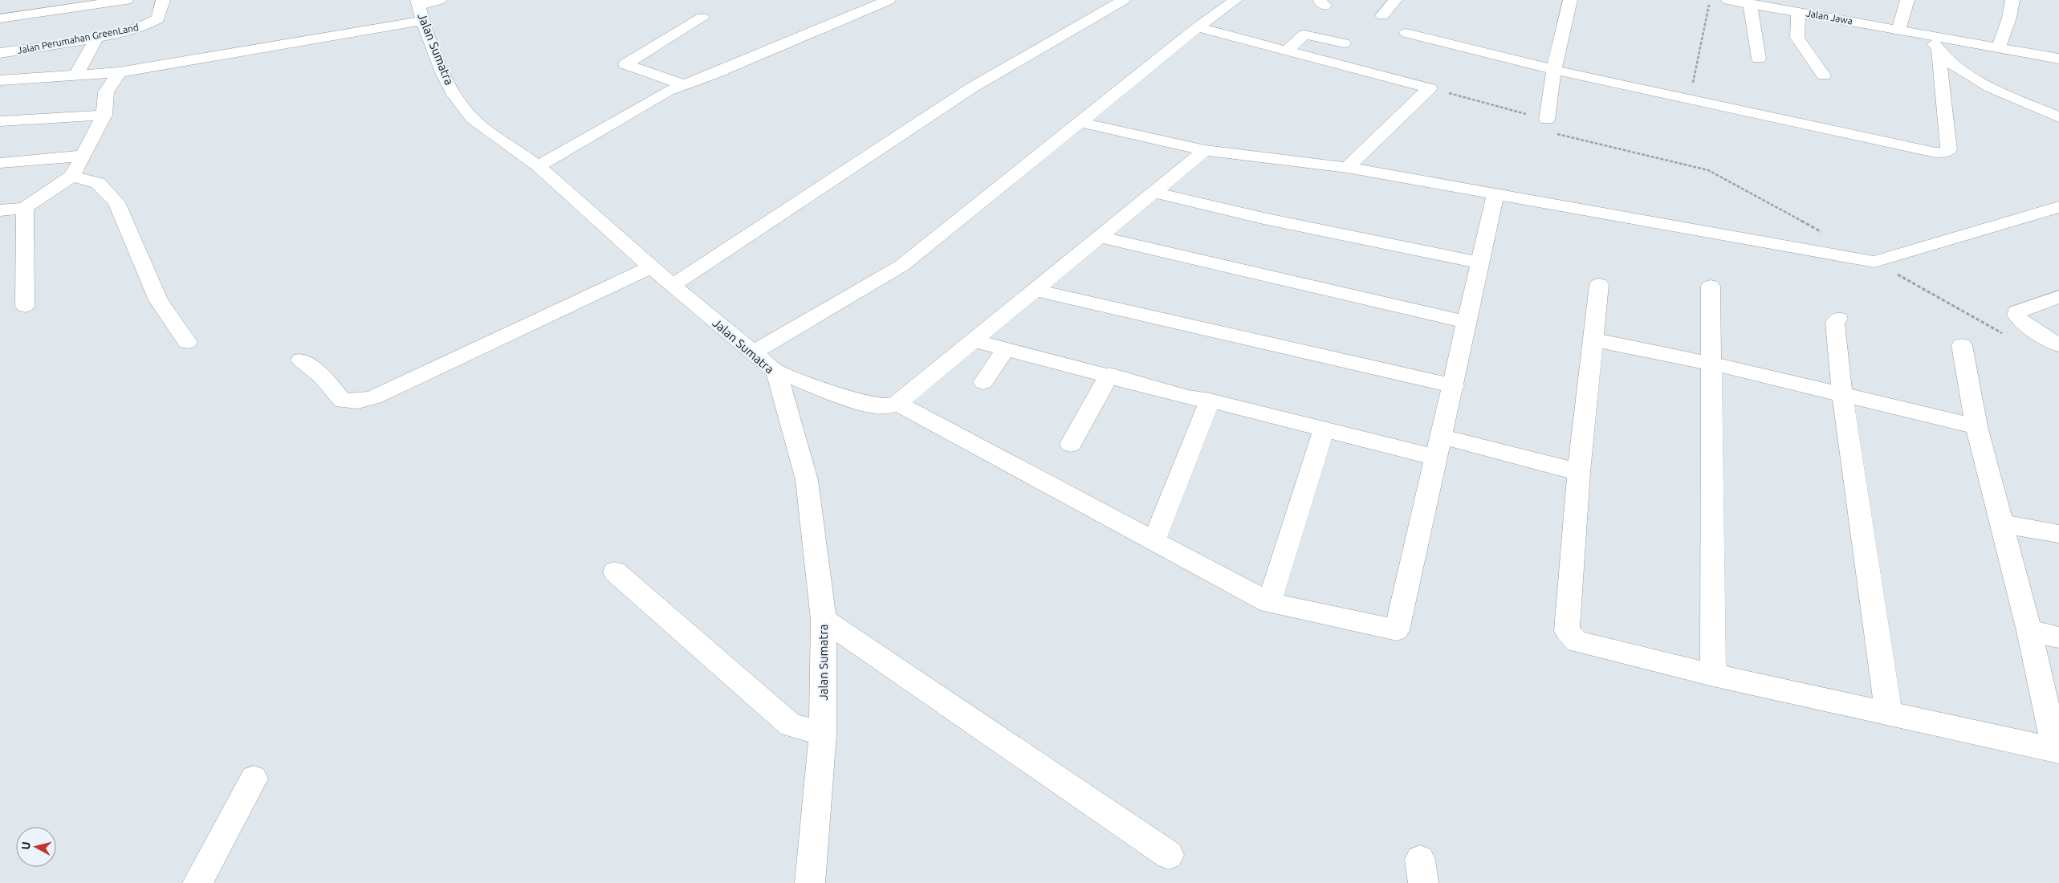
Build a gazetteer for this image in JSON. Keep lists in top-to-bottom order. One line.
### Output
{"streets":{"street":["Jalan Jawa","Jalan Perumahan GreenLand","Jalan Sumatra"]},"north":"left"}
